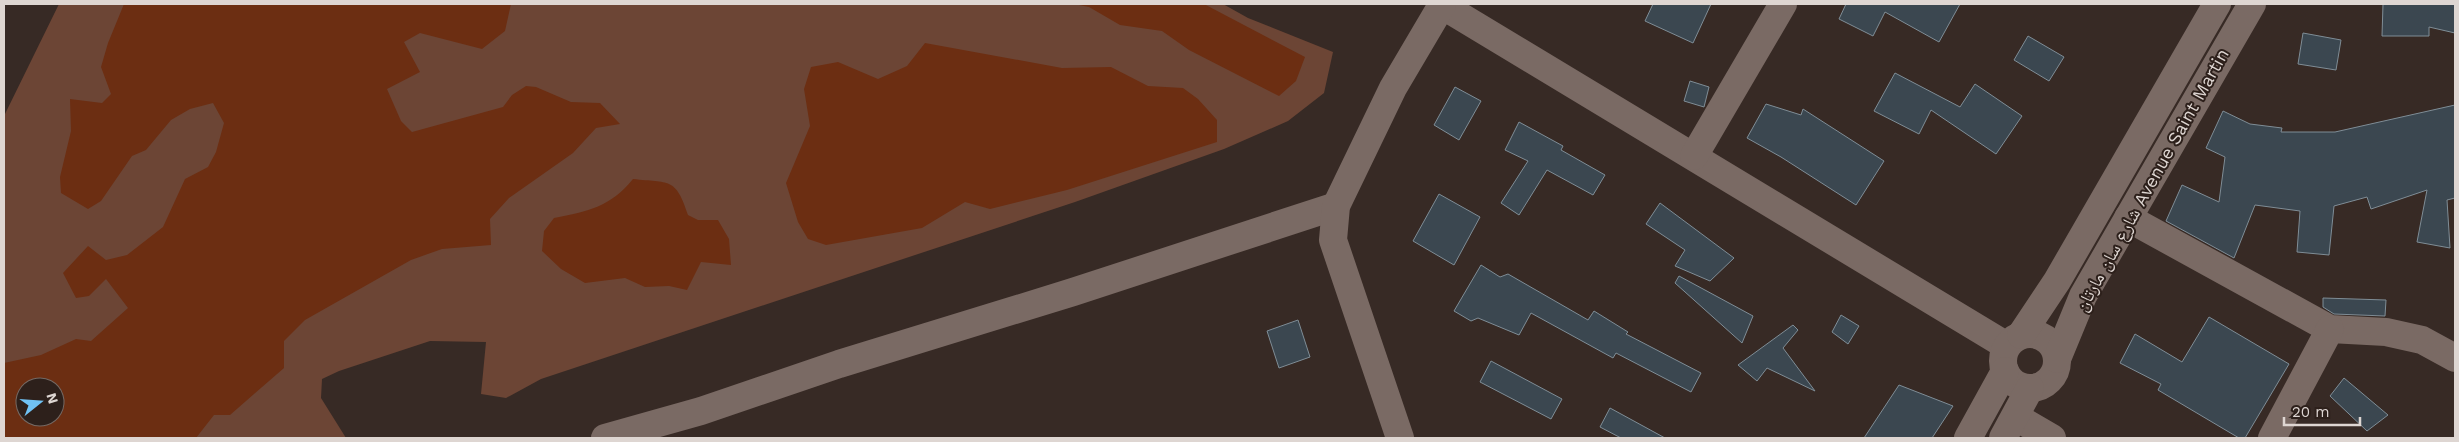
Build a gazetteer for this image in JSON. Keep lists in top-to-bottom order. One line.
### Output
{"streets":{"street":["شارع سان مارتان Avenue Saint Martin"]},"scale_bar":"20 m","north":"right"}
